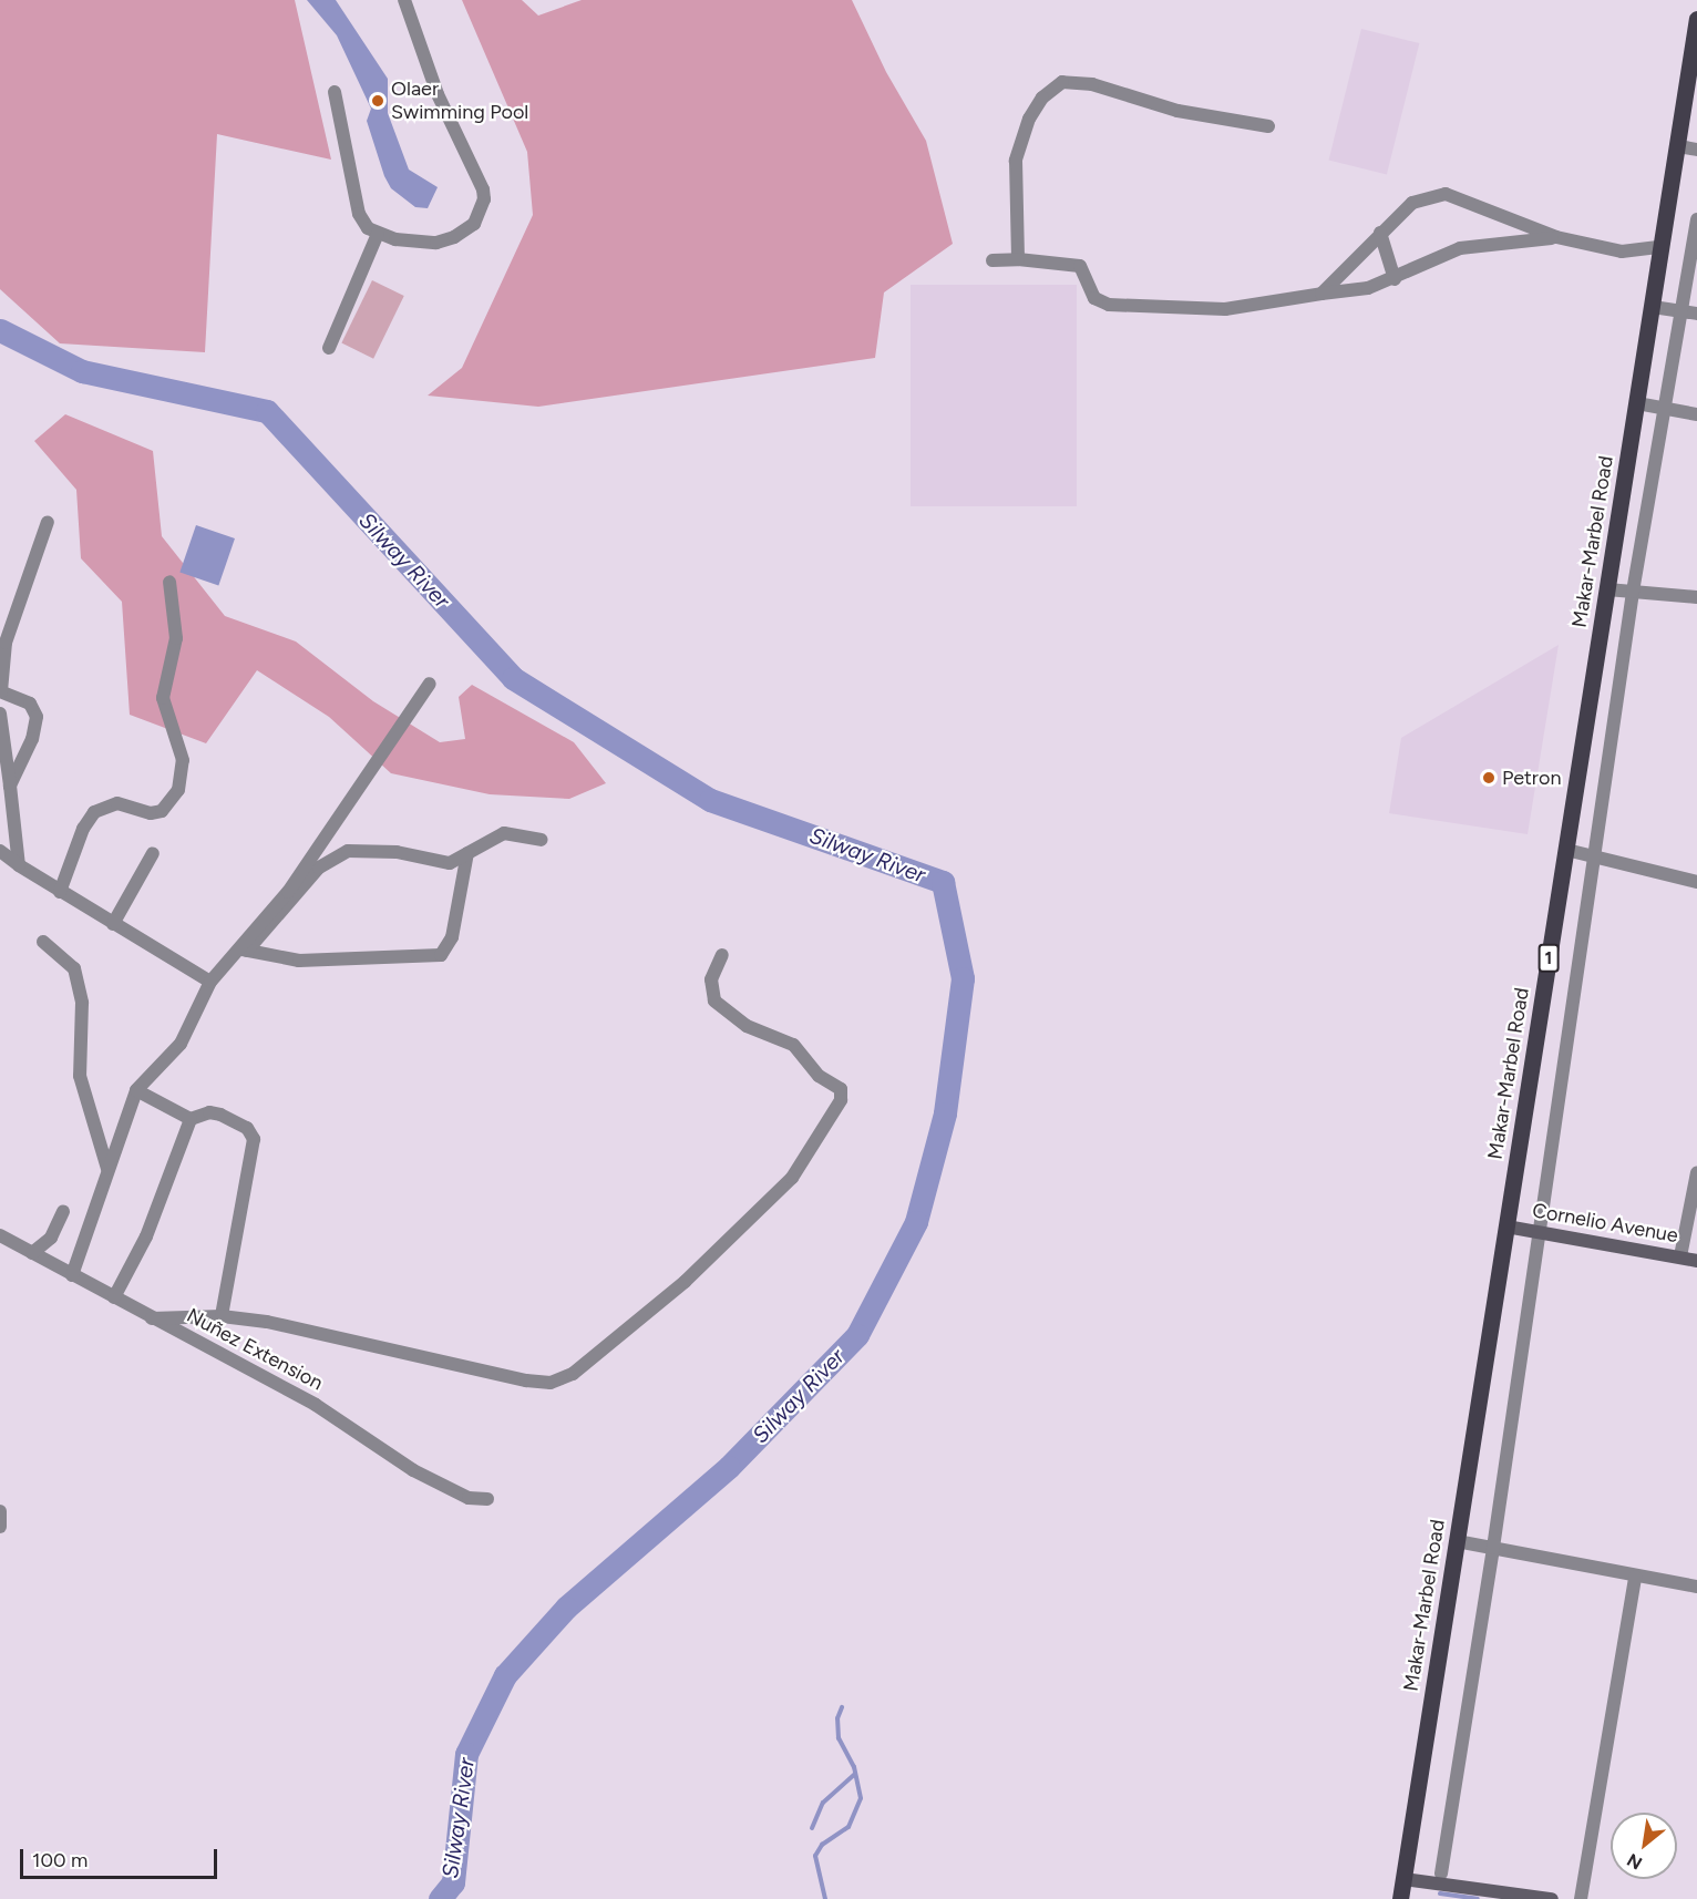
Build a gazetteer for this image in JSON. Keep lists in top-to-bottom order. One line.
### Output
{"streets":{"main road":["Makar-Marbel Road","1"],"street":["Cornelio Avenue","Nuñez Extension"]},"crossings":[["Makar-Marbel Road","Cornelio Avenue"]],"water":["Silway River"],"places":["Olaer Swimming Pool","Petron"],"scale_bar":"100 m","north":"bottom left"}
